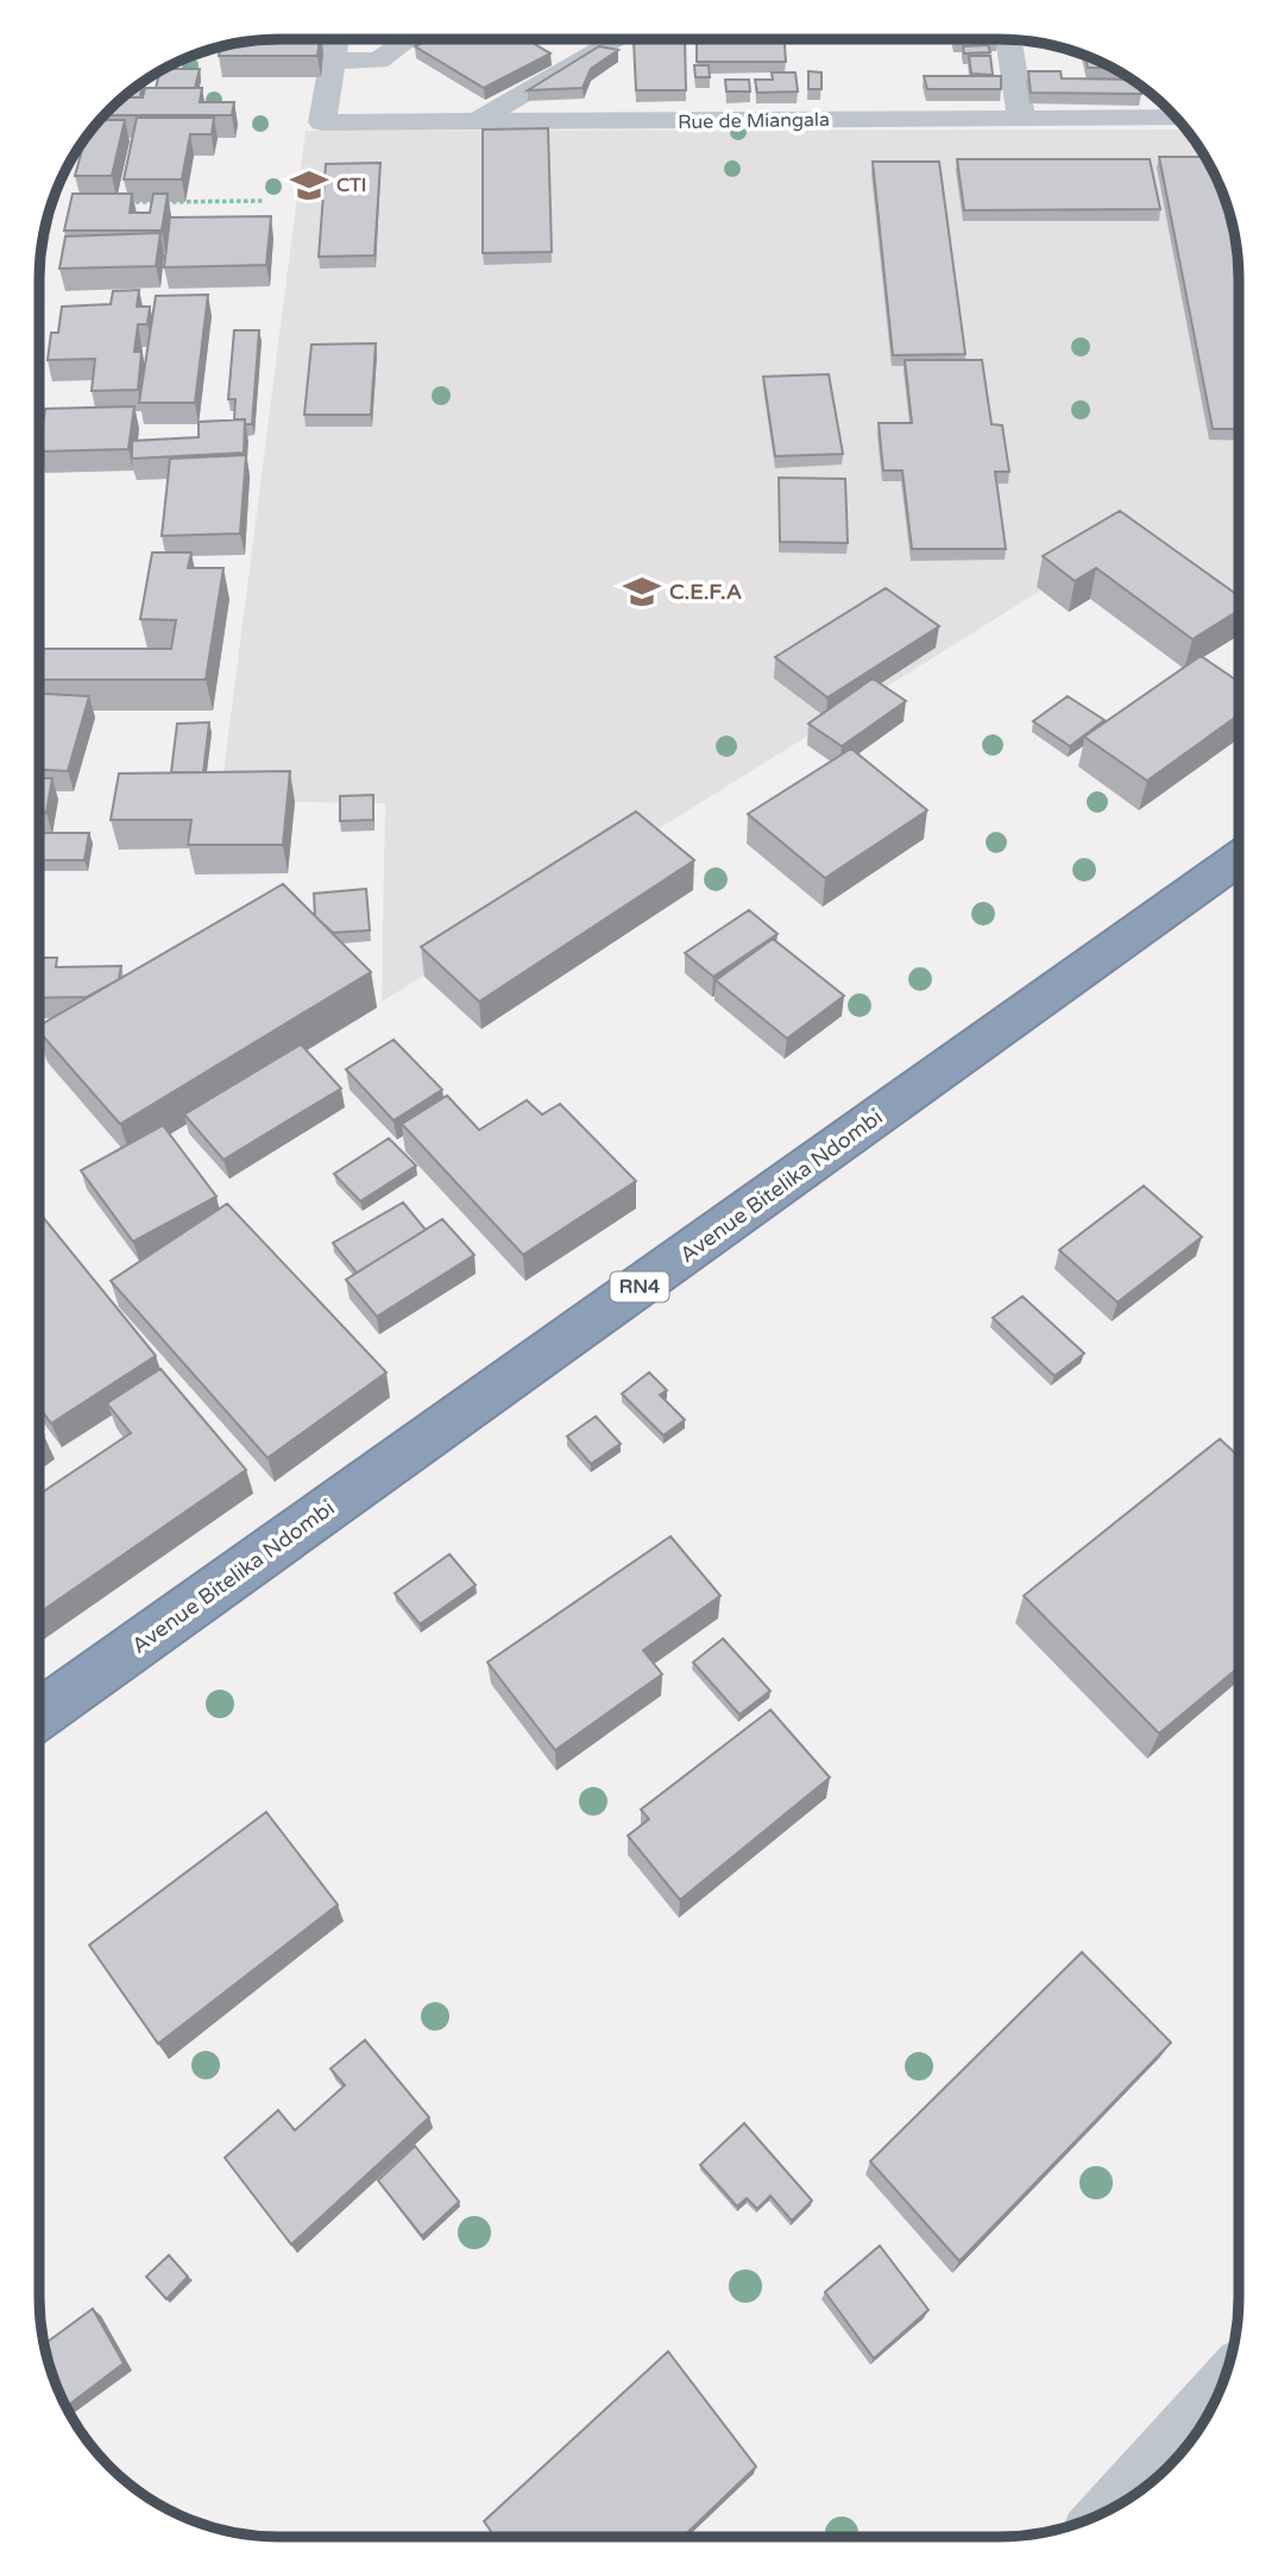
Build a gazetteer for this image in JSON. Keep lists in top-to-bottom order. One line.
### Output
{"streets":{"highway":["Avenue Bitelika Ndombi","RN4"],"street":["Rue de Miangala"]},"places":{"school or university":["CTI","C.E.F.A"]}}
